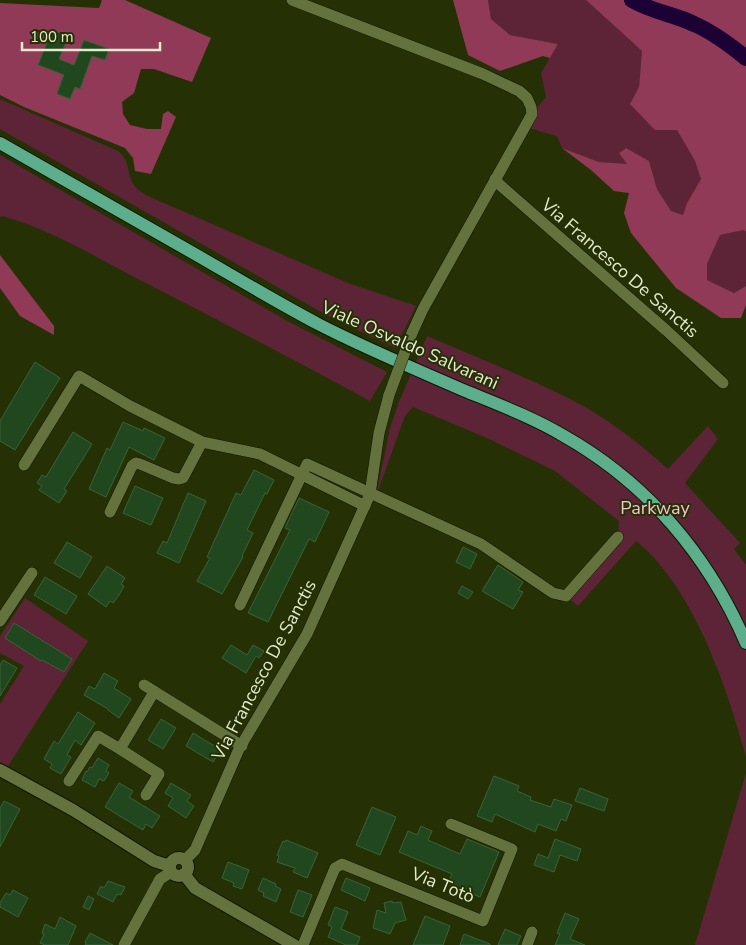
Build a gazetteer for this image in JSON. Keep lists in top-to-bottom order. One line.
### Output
{"streets":{"main road":["Viale Osvaldo Salvarani"],"street":["Via Francesco De Sanctis","Via Totò"]},"parks":["Parkway"],"scale_bar":"100 m"}
